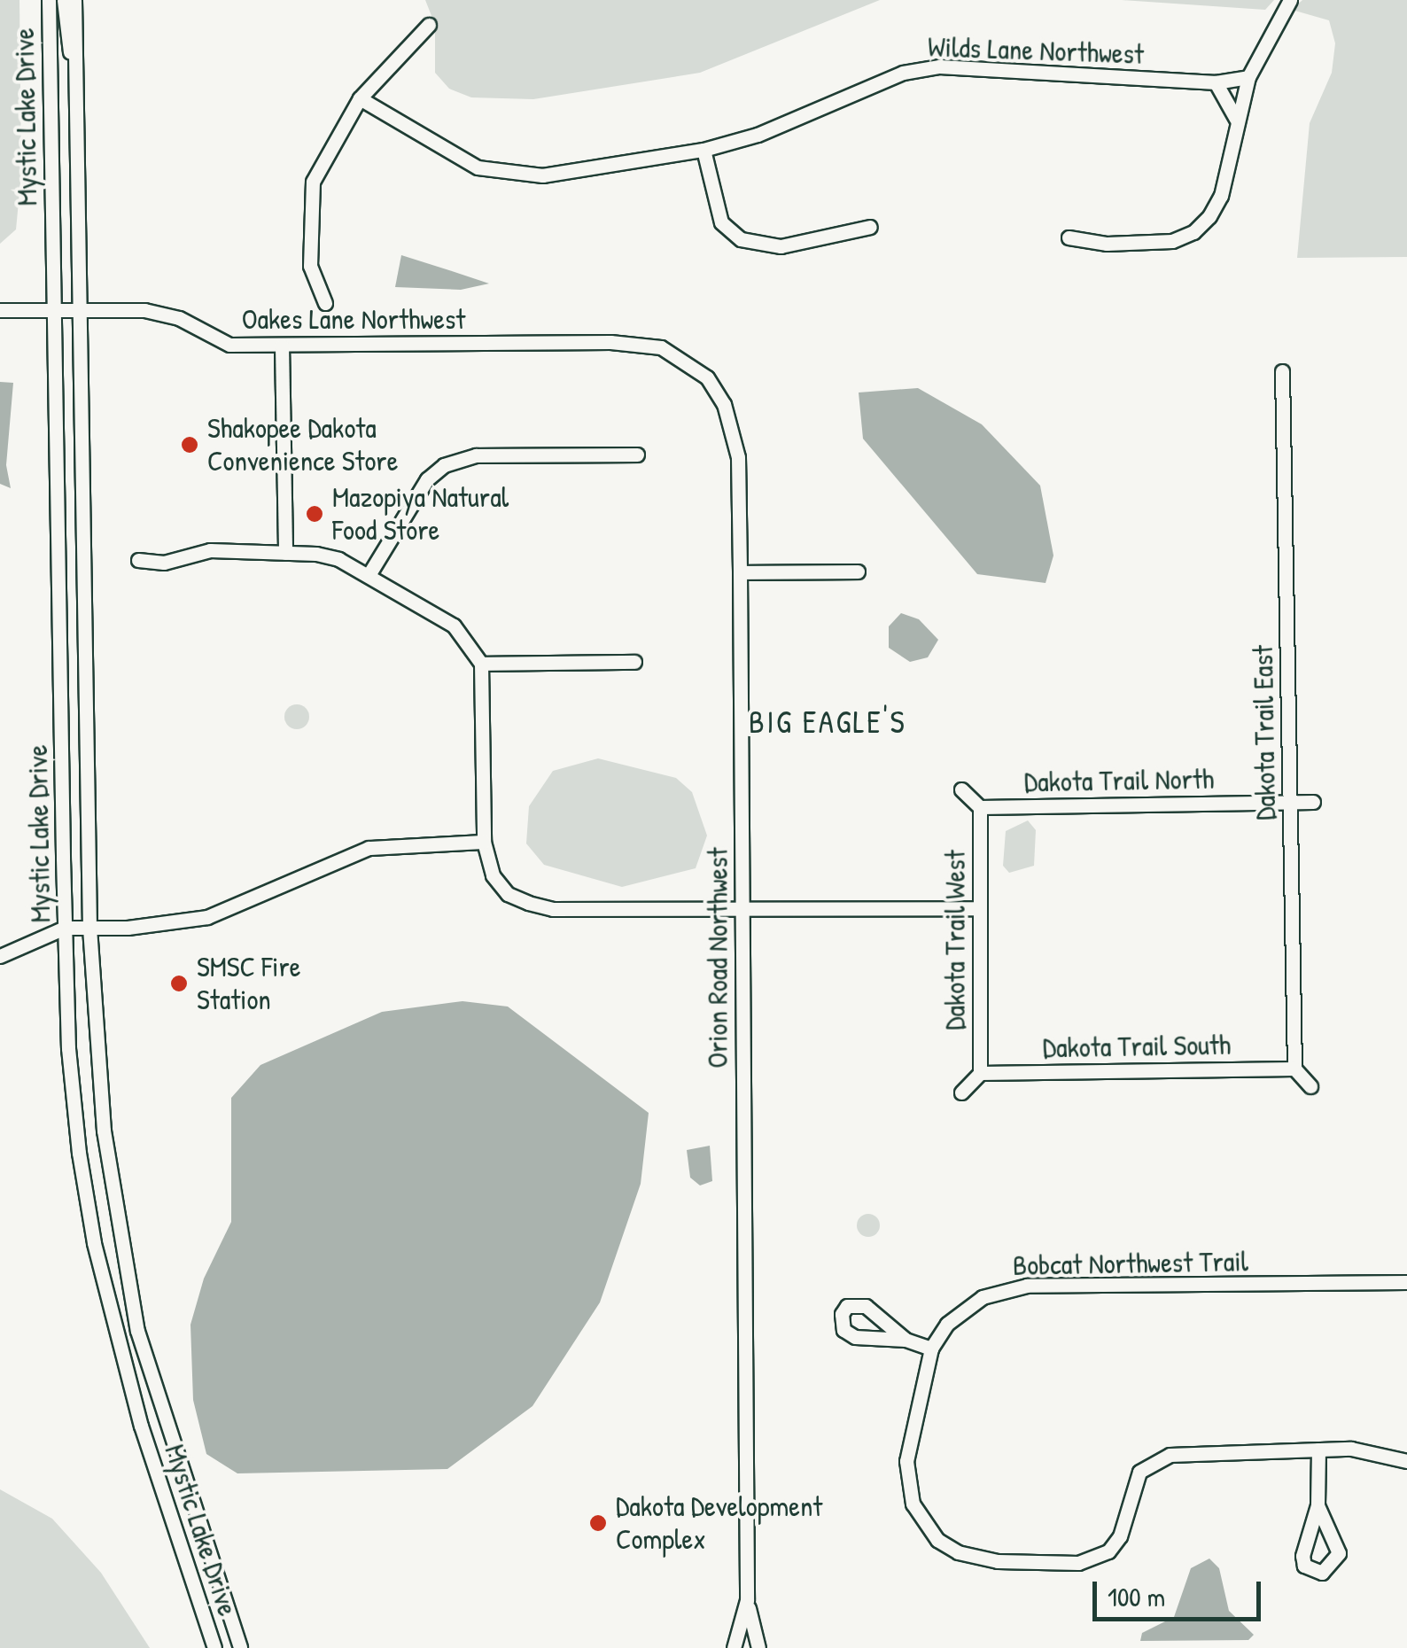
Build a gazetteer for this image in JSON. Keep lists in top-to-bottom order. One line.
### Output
{"streets":{"street":["Wilds Lane Northwest","Mystic Lake Drive","Oakes Lane Northwest","Dakota Trail East","Dakota Trail North","Dakota Trail West","Orion Road Northwest","Dakota Trail South","Bobcat Northwest Trail"]},"crossings":[["Mystic Lake Drive","Oakes Lane Northwest"],["Oakes Lane Northwest","Orion Road Northwest"],["Dakota Trail East","Dakota Trail North"],["Dakota Trail East","Dakota Trail South"],["Dakota Trail North","Dakota Trail West"],["Dakota Trail West","Dakota Trail South"]],"districts":["BIG EAGLE'S"],"places":["Shakopee Dakota Convenience Store","Mazopiya Natural Food Store","SMSC Fire Station","Dakota Development Complex"],"scale_bar":"100 m"}
